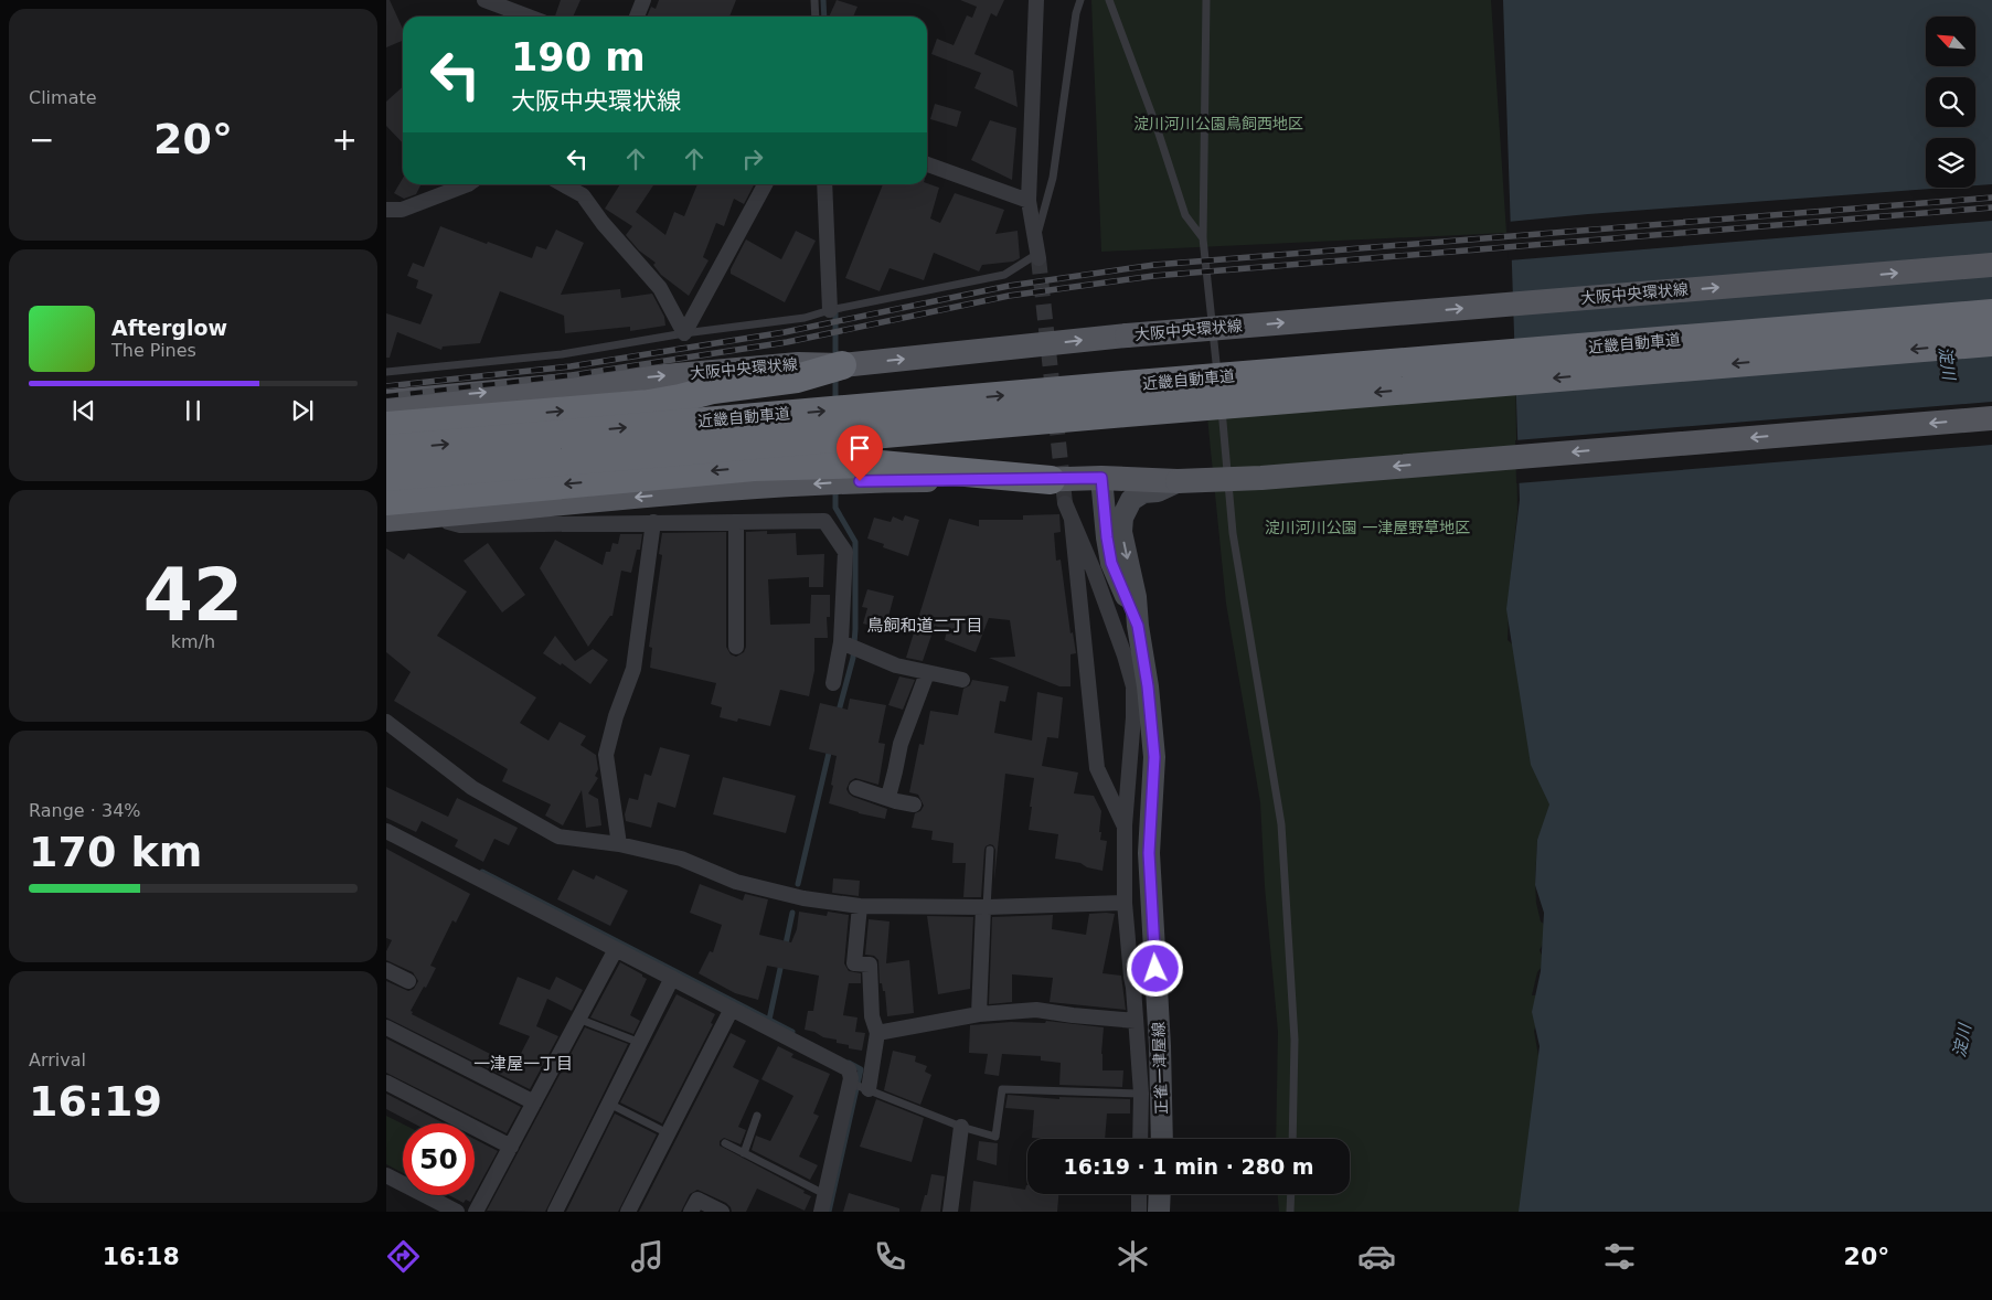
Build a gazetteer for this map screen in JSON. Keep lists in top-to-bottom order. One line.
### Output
{"streets":{"highway":["近畿自動車道"],"main road":["大阪中央環状線","正雀一津屋線"]},"districts":["鳥飼和道二丁目","一津屋一丁目"],"water":["淀川"],"parks":["淀川河川公園鳥飼西地区","淀川河川公園 一津屋野草地区"],"north":"top left","page":{"tile":["Climate",["42","km/h"],["Range · 34%","170 km"],["Arrival","16:19"]],"turn":["190 m","大阪中央環状線"],"heat":["−","20°","+"],"song":["Afterglow","The Pines"],"limit":"50","trip":"16:19 · 1 min · 280 m","tabs":["16:18","20°"]}}
